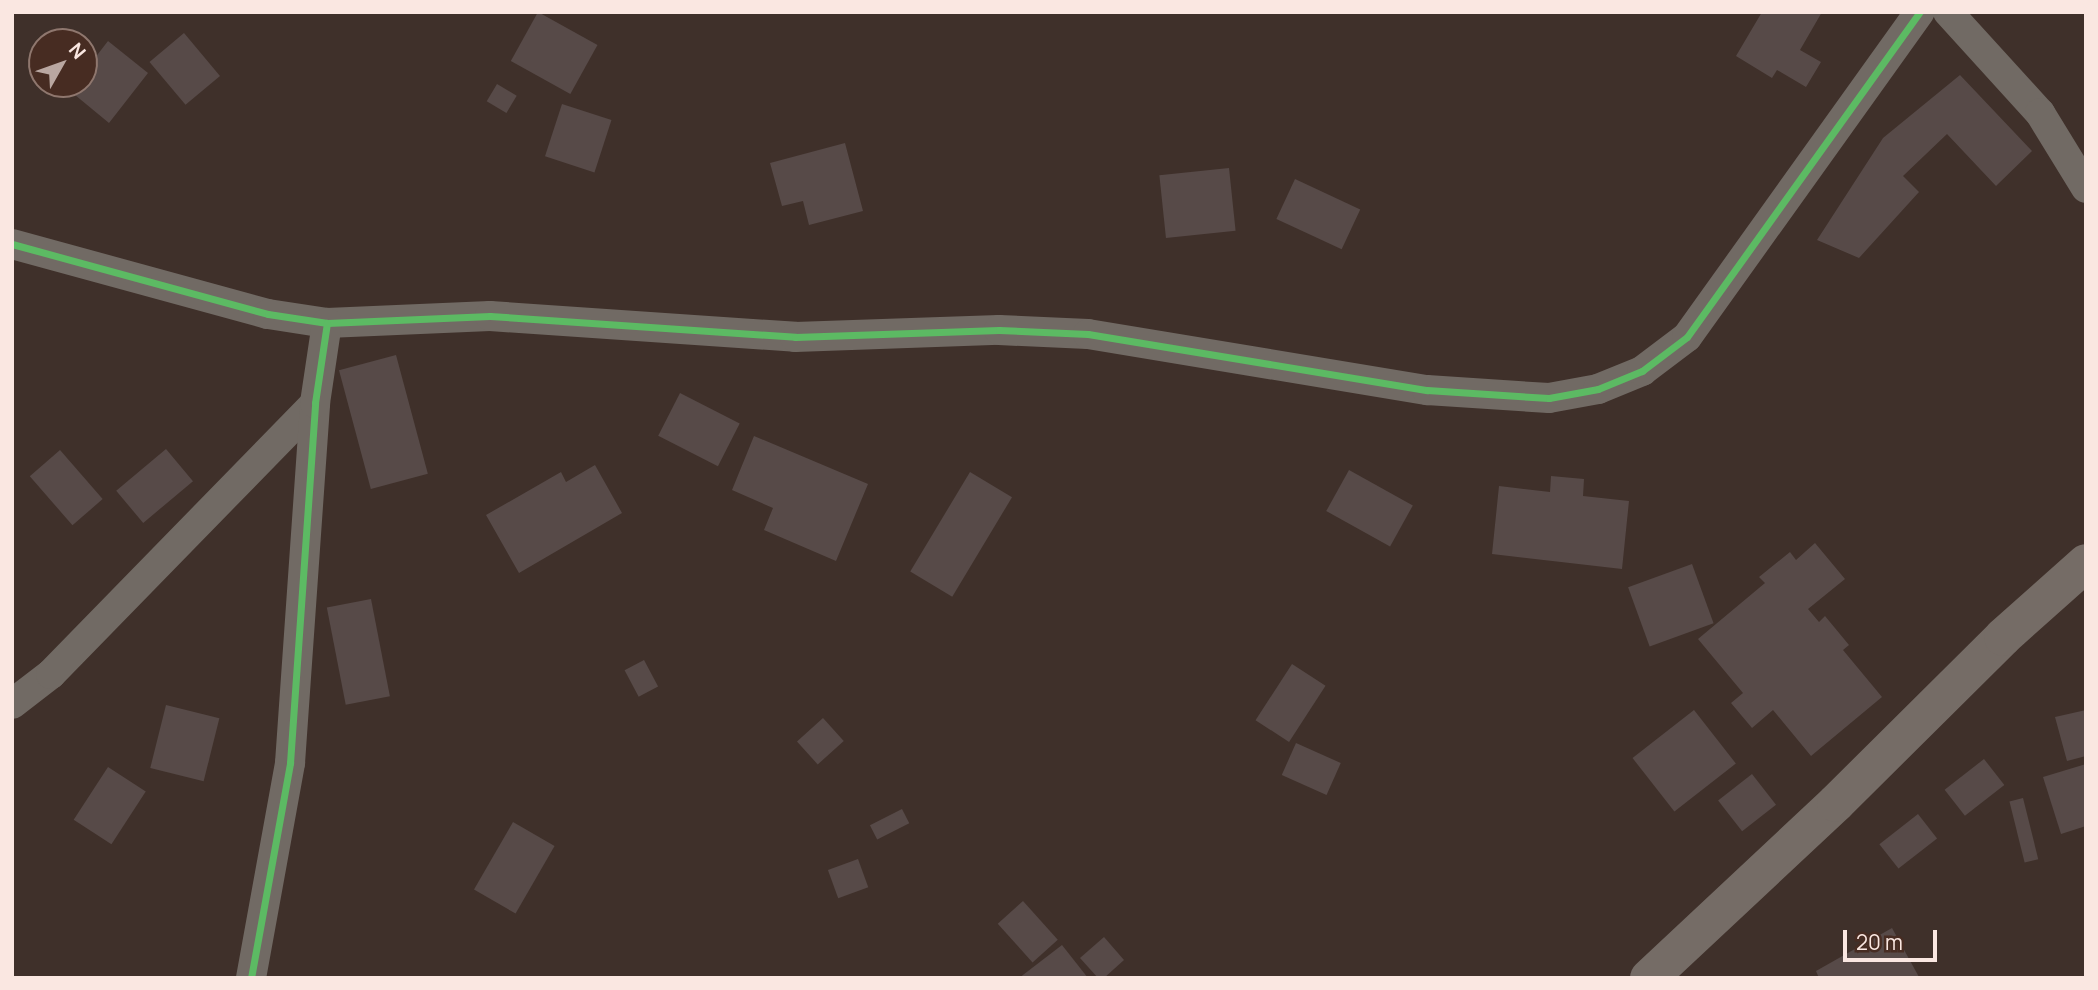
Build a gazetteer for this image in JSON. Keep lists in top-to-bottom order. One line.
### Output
{"scale_bar":"20 m","north":"top right"}
